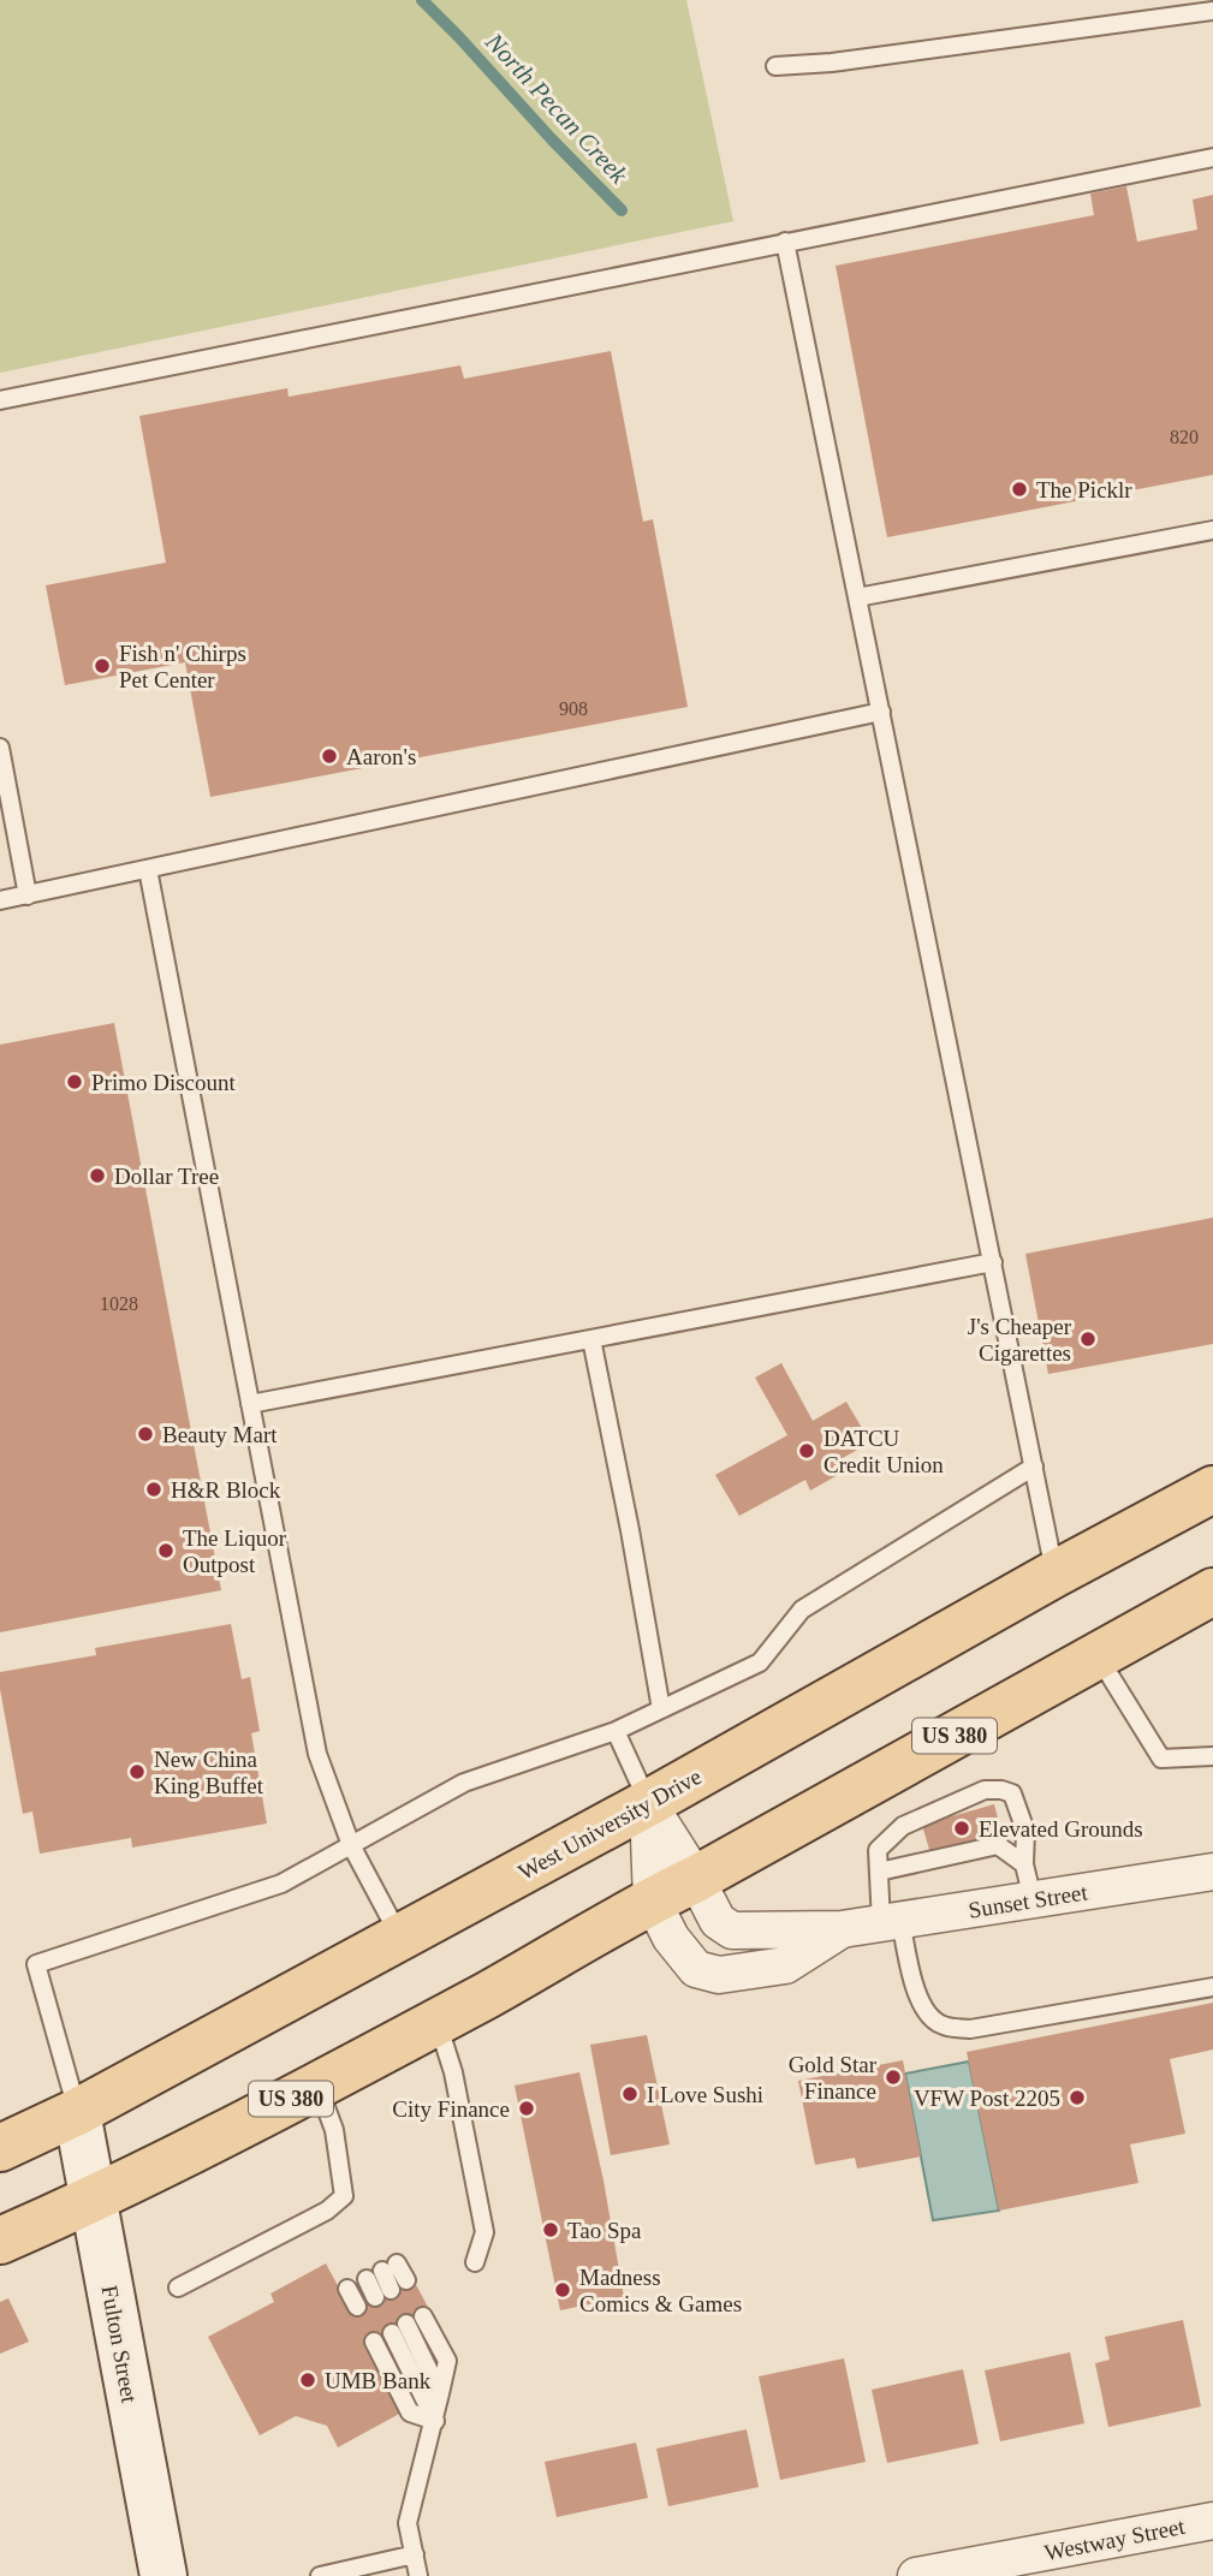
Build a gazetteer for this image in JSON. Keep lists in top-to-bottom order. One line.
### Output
{"streets":{"main road":["US 380","West University Drive"],"street":["Sunset Street","Fulton Street","Westway Street"]},"crossings":[["US 380","Sunset Street"],["US 380","Fulton Street"],["West University Drive","Sunset Street"],["West University Drive","Fulton Street"]],"water":["North Pecan Creek"],"places":["The Picklr","Fish n' Chirps Pet Center","Aaron's","Primo Discount","Dollar Tree","J's Cheaper Cigarettes","Beauty Mart","DATCU Credit Union","H&R Block","The Liquor Outpost","New China King Buffet","Elevated Grounds","Gold Star Finance","I Love Sushi","VFW Post 2205","City Finance","Tao Spa","Madness Comics & Games","UMB Bank"],"house_numbers":["820","908","1028"]}
